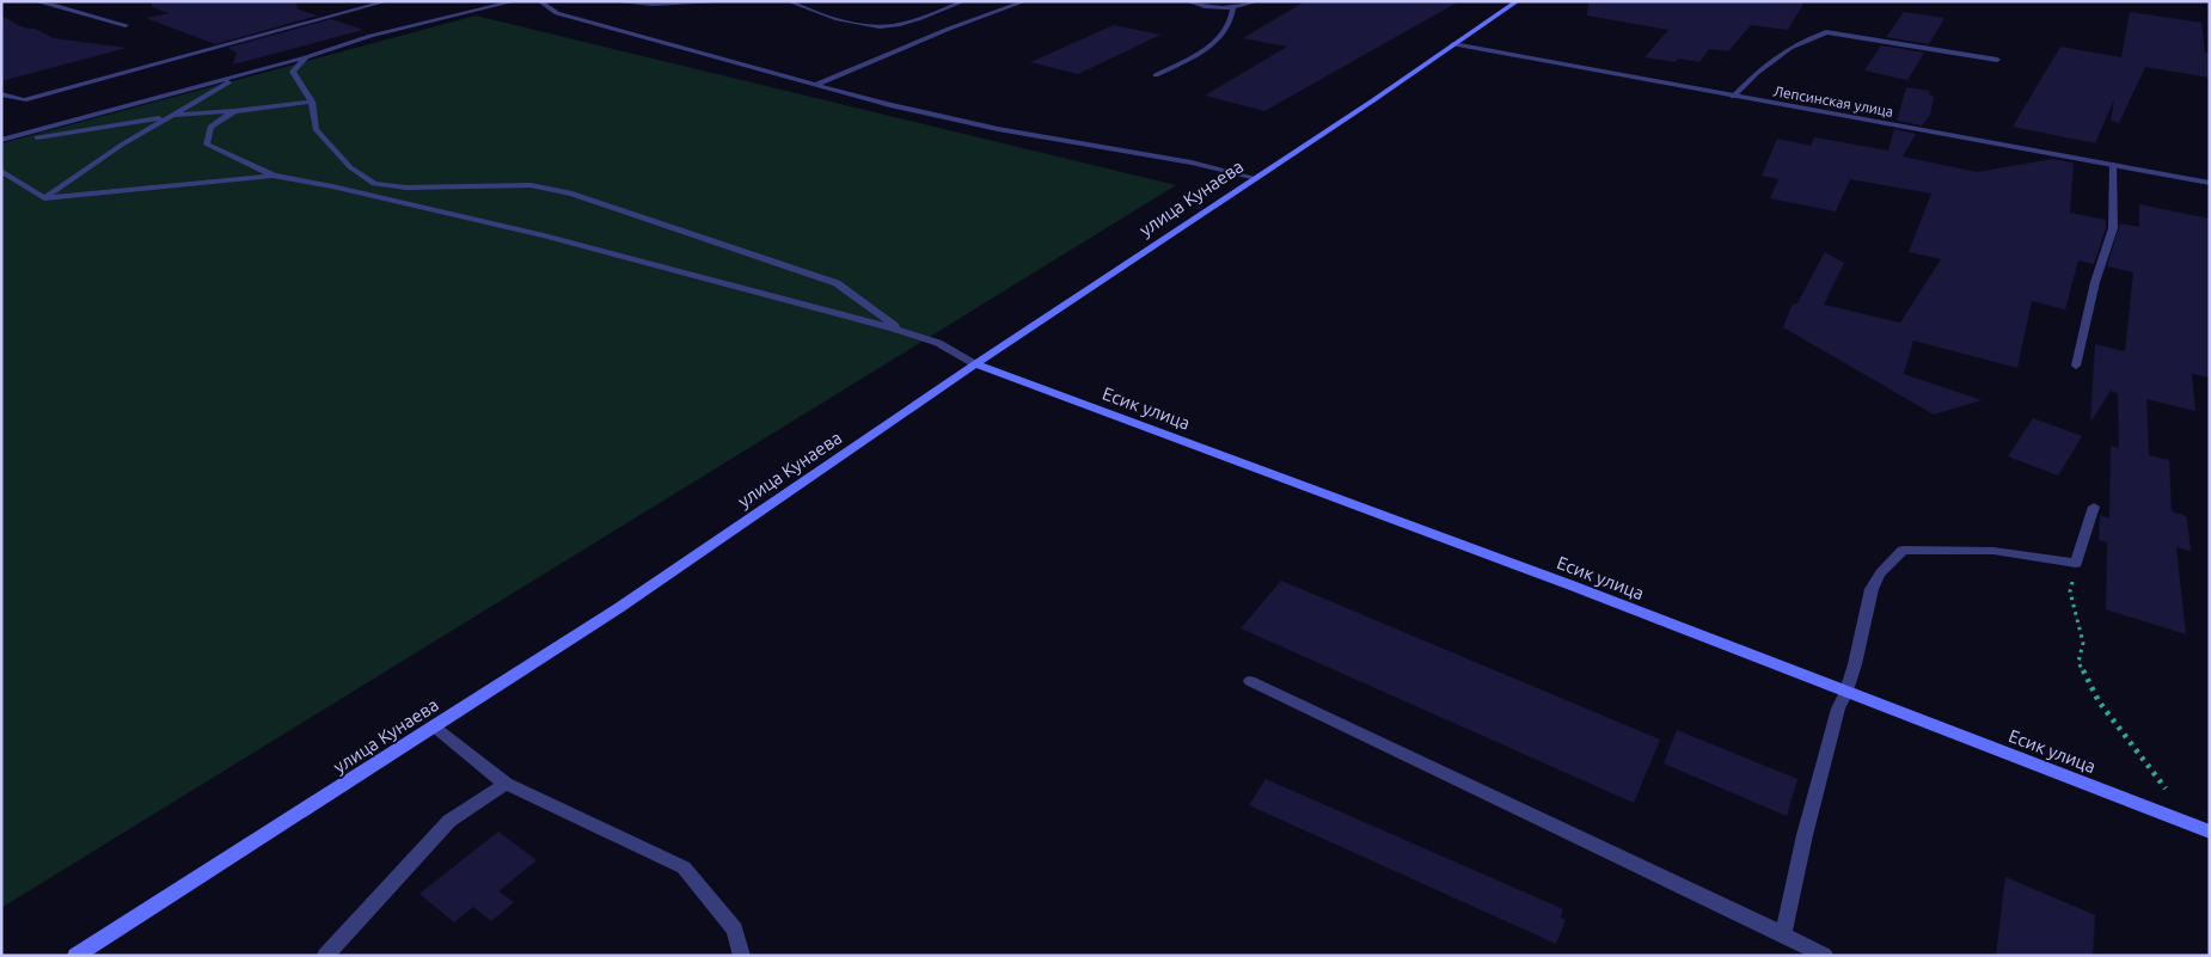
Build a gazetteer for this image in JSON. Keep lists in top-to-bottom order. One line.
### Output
{"streets":{"main road":["улица Кунаева","Есик улица"],"street":["Лепсинская улица"]},"crossings":[["Лепсинская улица","улица Кунаева"],["улица Кунаева","Есик улица"]]}
